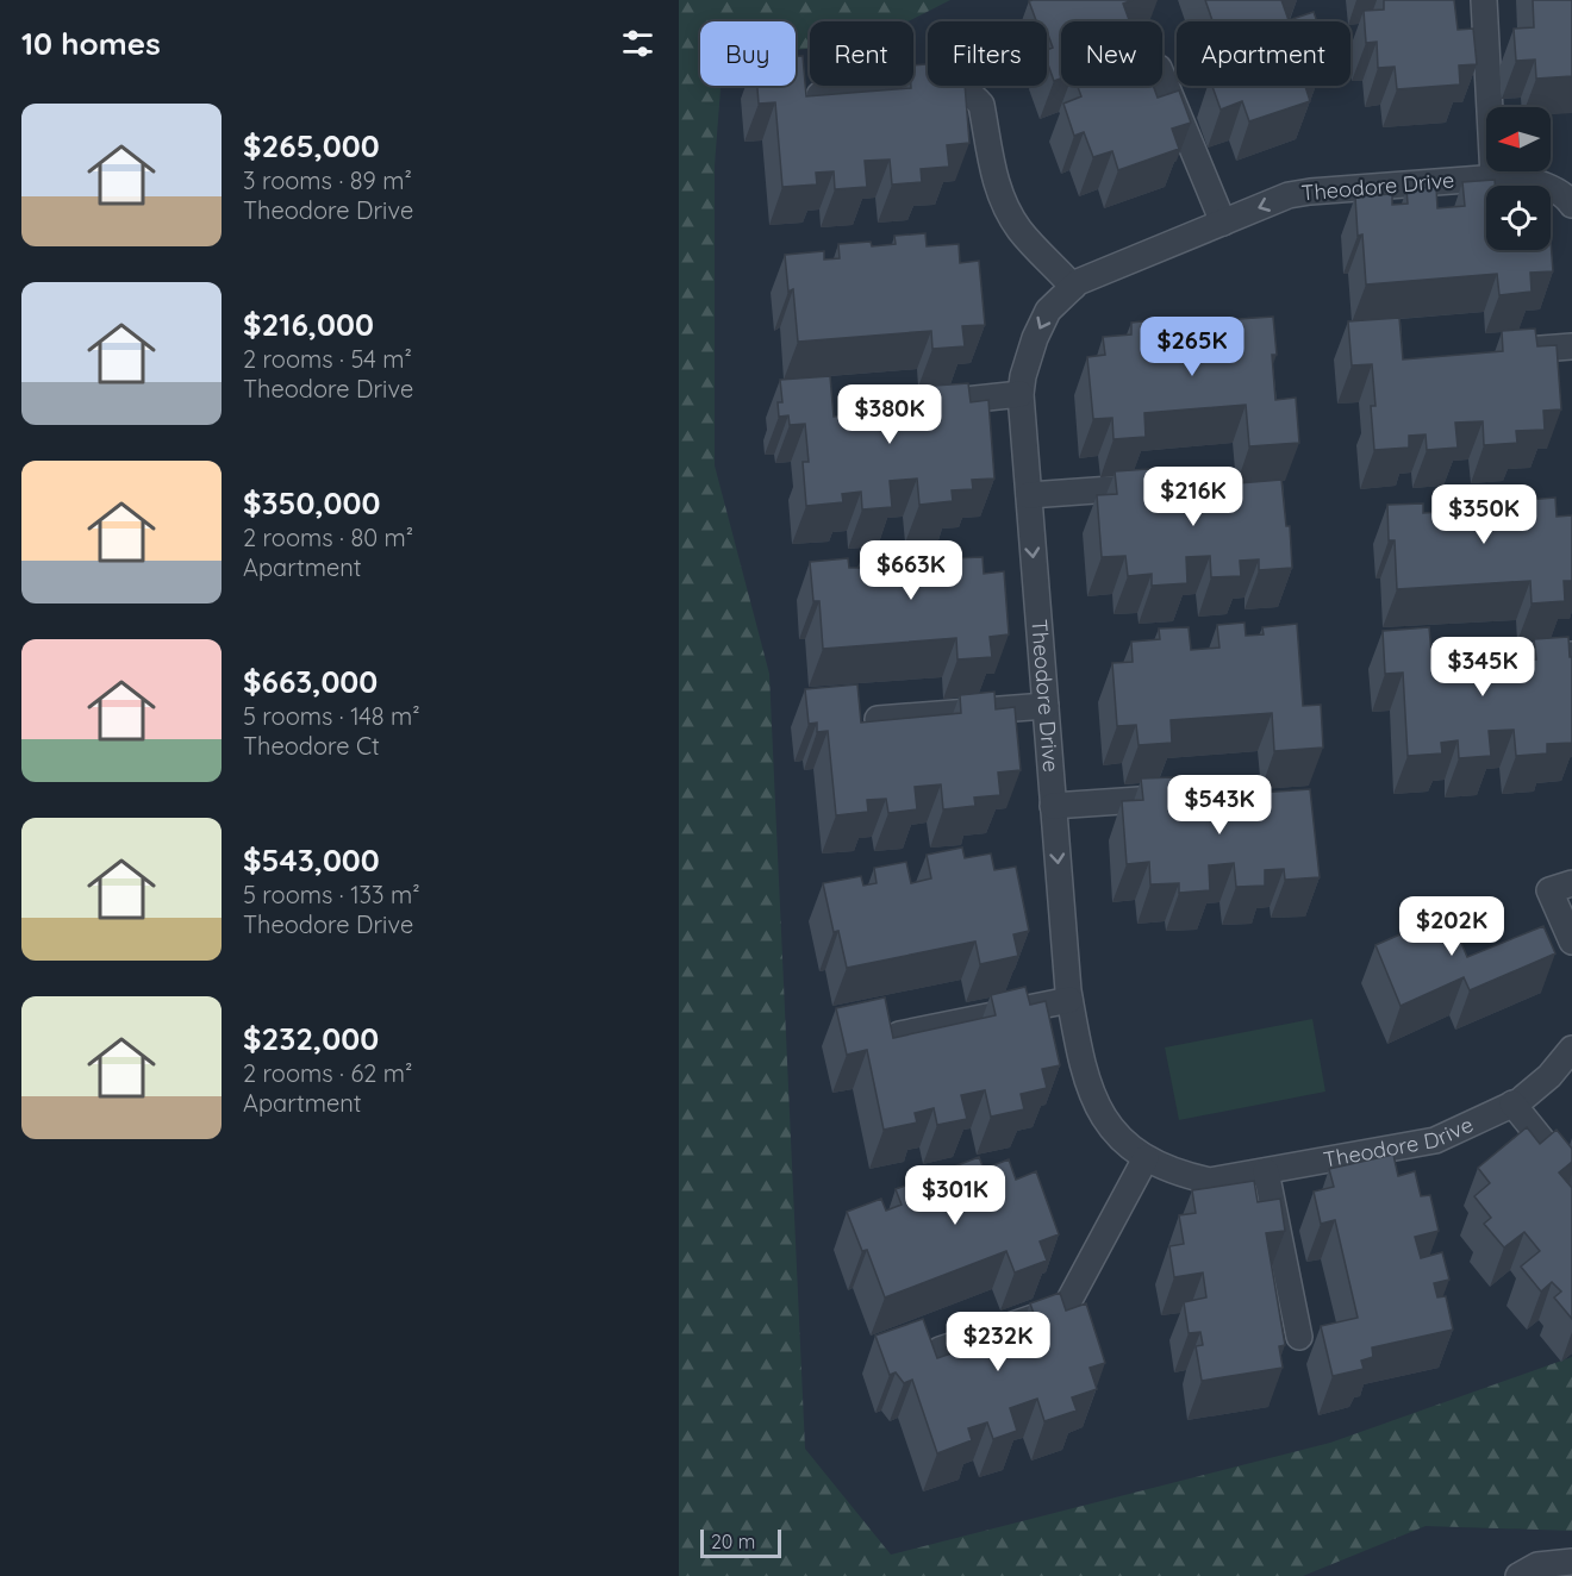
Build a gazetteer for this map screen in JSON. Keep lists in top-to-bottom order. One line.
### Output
{"streets":{"street":["Theodore Drive"]},"scale_bar":"20 m","north":"left","page":{"heading":"10 homes","chip":["Buy","Rent","Filters","New","Apartment"],"list":[{"name":"$265,000","note":"3 rooms · 89 m² · Theodore Drive"},{"name":"$216,000","note":"2 rooms · 54 m² · Theodore Drive"},{"name":"$350,000","note":"2 rooms · 80 m² · Apartment"},{"name":"$663,000","note":"5 rooms · 148 m² · Theodore Ct"},{"name":"$543,000","note":"5 rooms · 133 m² · Theodore Drive"},{"name":"$232,000","note":"2 rooms · 62 m² · Apartment"}],"price":["$265K","$380K","$216K","$350K","$663K","$345K","$543K","$202K","$301K","$232K"],"scale":"20 m"}}
